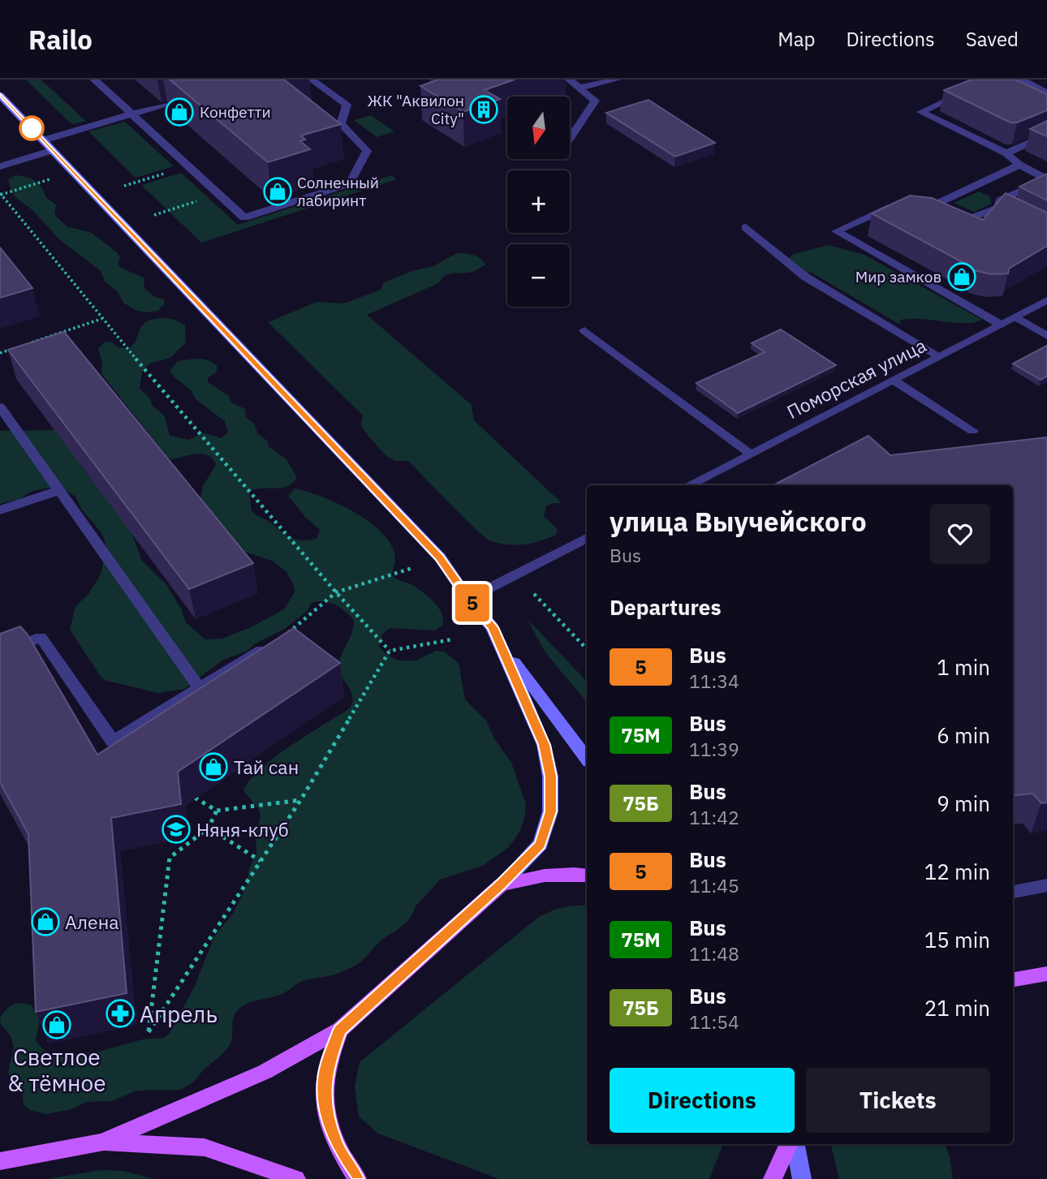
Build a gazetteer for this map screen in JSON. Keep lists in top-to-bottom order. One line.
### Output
{"streets":{"street":["Поморская улица"]},"places":{"building":["ЖК \"Аквилон City\""],"shop":["Конфетти","Солнечный лабиринт","Мир замков","Тай сан","Алена","Светлое & тёмное"],"school or university":["Няня-клуб"],"pharmacy":["Апрель"]},"lines":["bus line 5"],"north":"bottom","page":{"header":"Railo","nav":["Map","Directions","Saved"],"on_map":"5","map_buttons":["+","−"],"heading":[["улица Выучейского","Bus"],"Departures"],"list":[{"mark":"5","name":"Bus","note":"11:34","value":"1 min"},{"mark":"75М","name":"Bus","note":"11:39","value":"6 min"},{"mark":"75Б","name":"Bus","note":"11:42","value":"9 min"},{"mark":"5","name":"Bus","note":"11:45","value":"12 min"},{"mark":"75М","name":"Bus","note":"11:48","value":"15 min"},{"mark":"75Б","name":"Bus","note":"11:54","value":"21 min"}],"buttons":["Directions","Tickets"]}}
